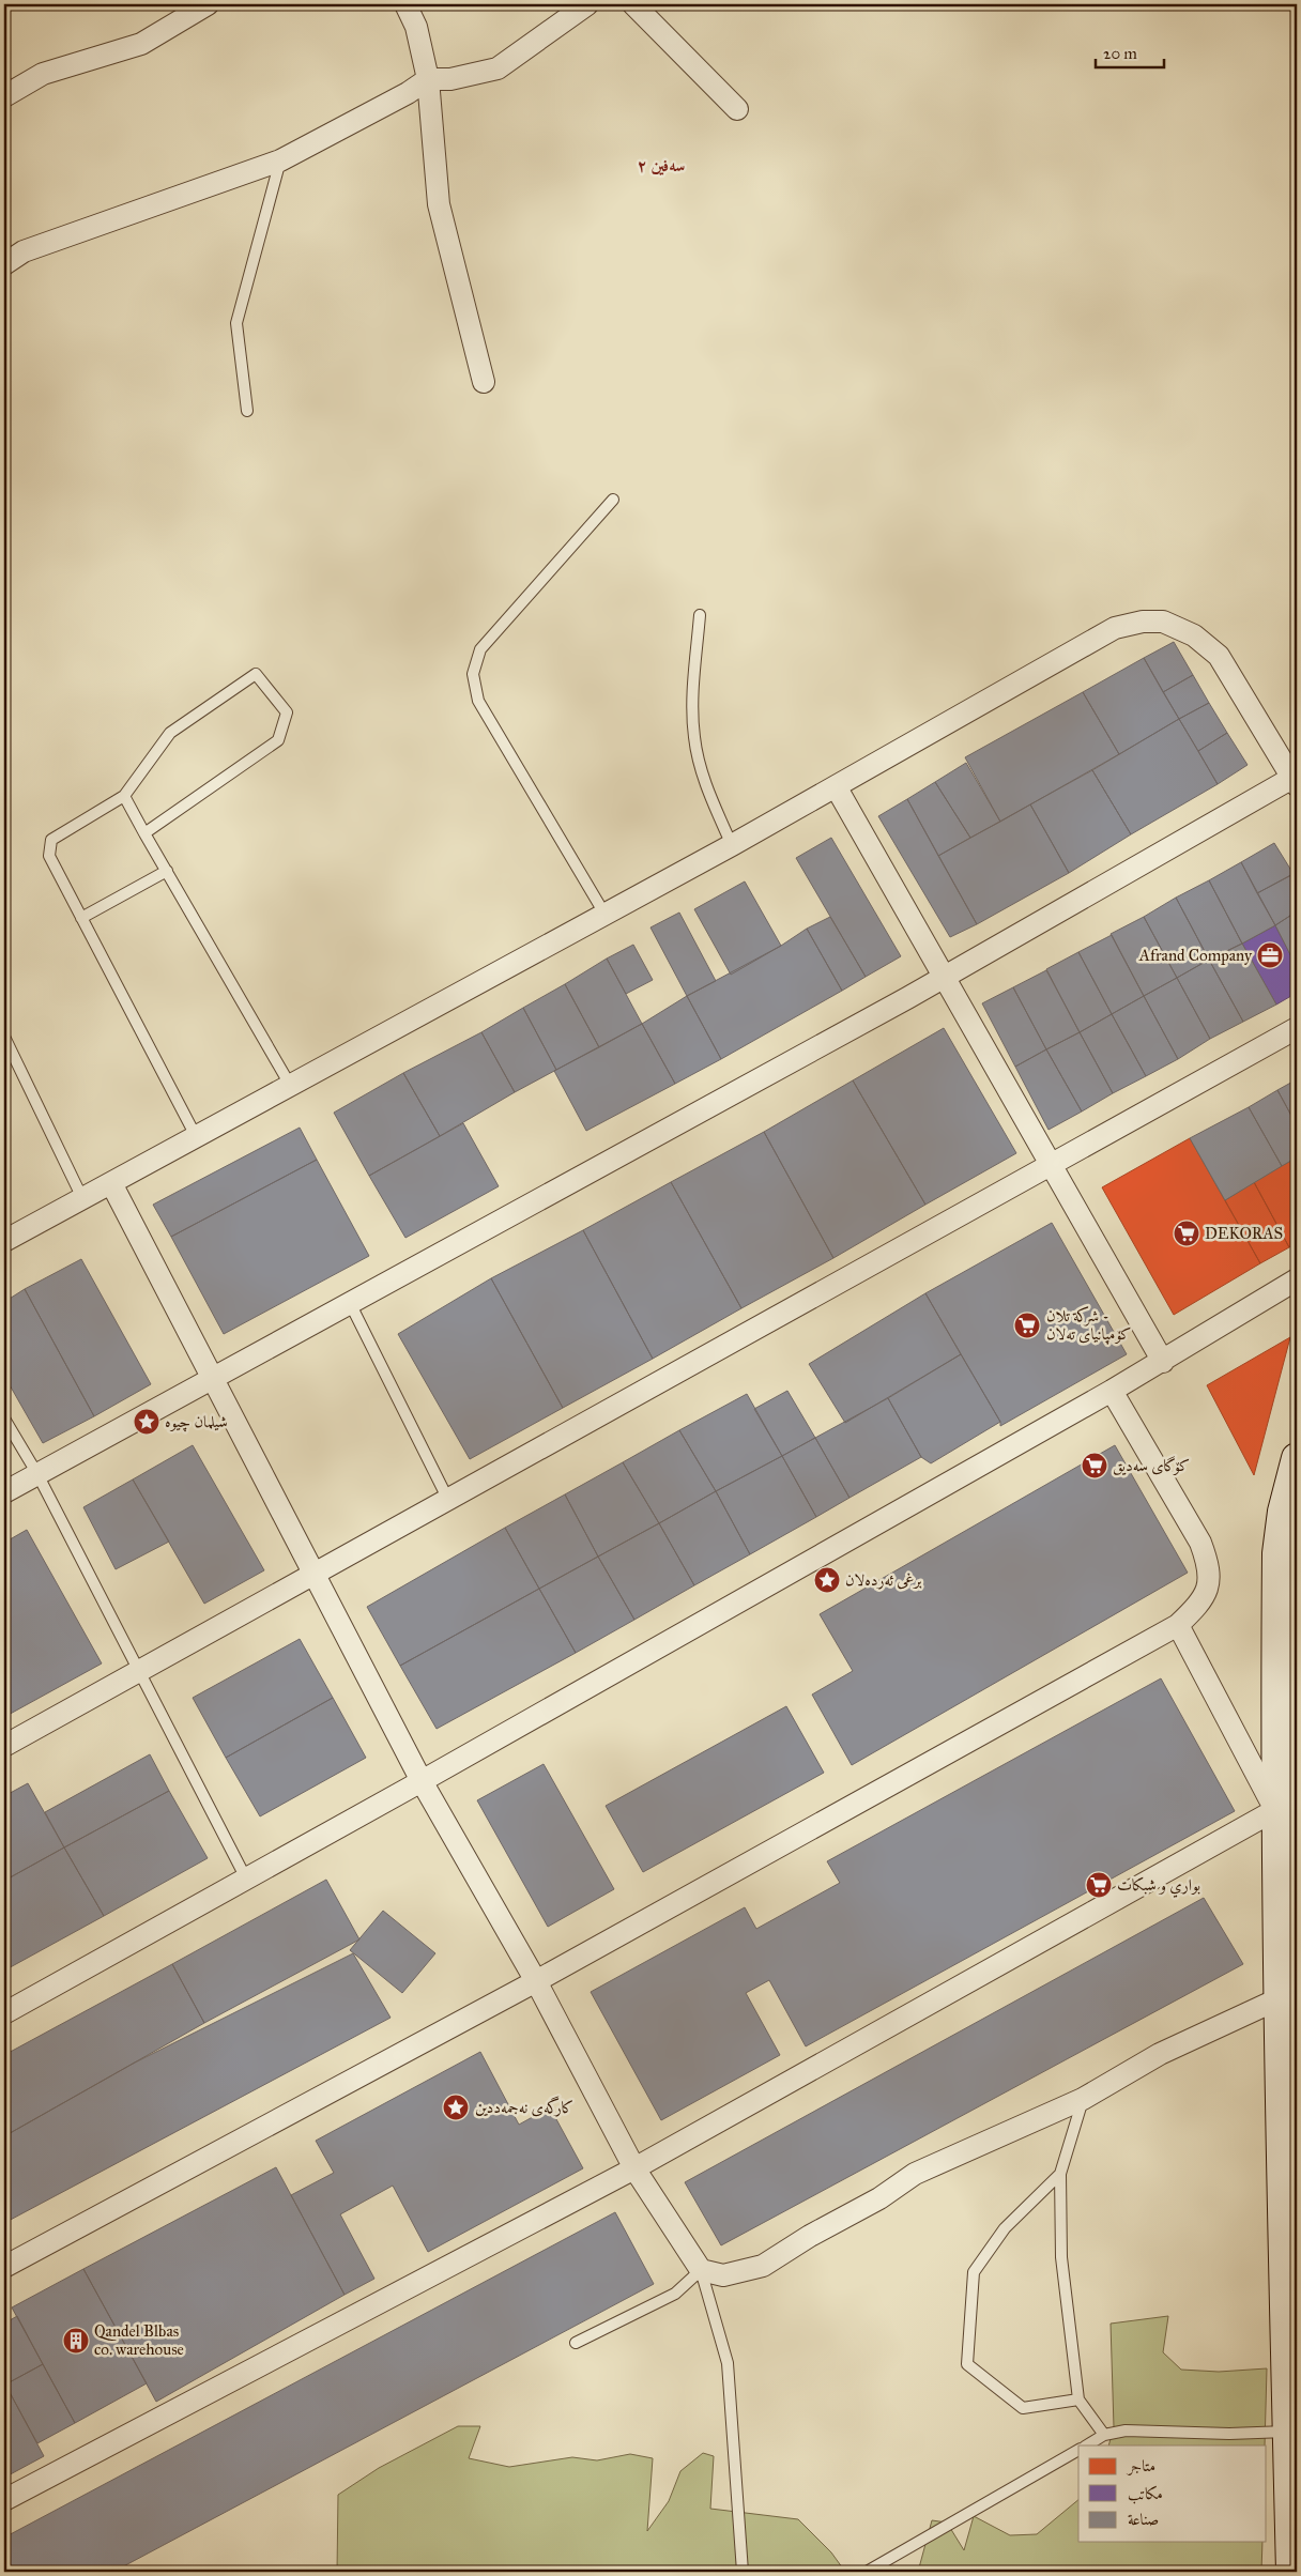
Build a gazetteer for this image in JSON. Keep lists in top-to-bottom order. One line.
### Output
{"districts":["سەفین ٢"],"places":{"office":["Afrand Company"],"supermarket":["DEKORAS","شركة تلان - کۆمپانیای تەلان","کۆگای سەدیق","بواري و شبكات"],"place":["شيلمان چیوه","برغی ئەردەلان","کارگەی نەجمەددین"],"building":["Qandel Blbas co. warehouse"]},"legend":["متاجر","مكاتب","صناعة"],"scale_bar":"20 m"}
